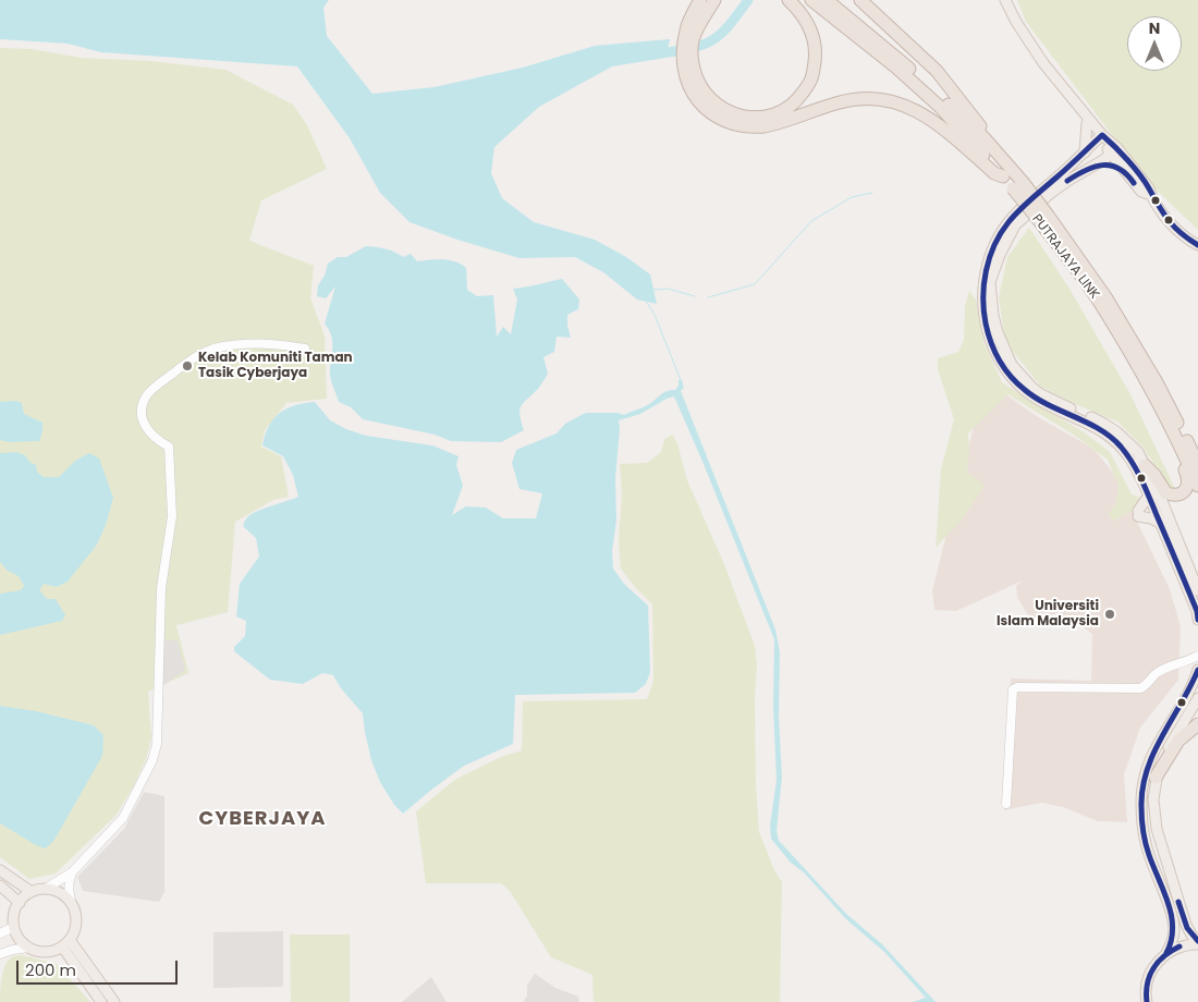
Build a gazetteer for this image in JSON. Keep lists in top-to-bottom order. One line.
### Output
{"streets":{"highway":["PUTRAJAYA LINK"]},"districts":["CYBERJAYA"],"places":["Kelab Komuniti Taman Tasik Cyberjaya","Universiti Islam Malaysia"],"scale_bar":"200 m","north":"top"}
